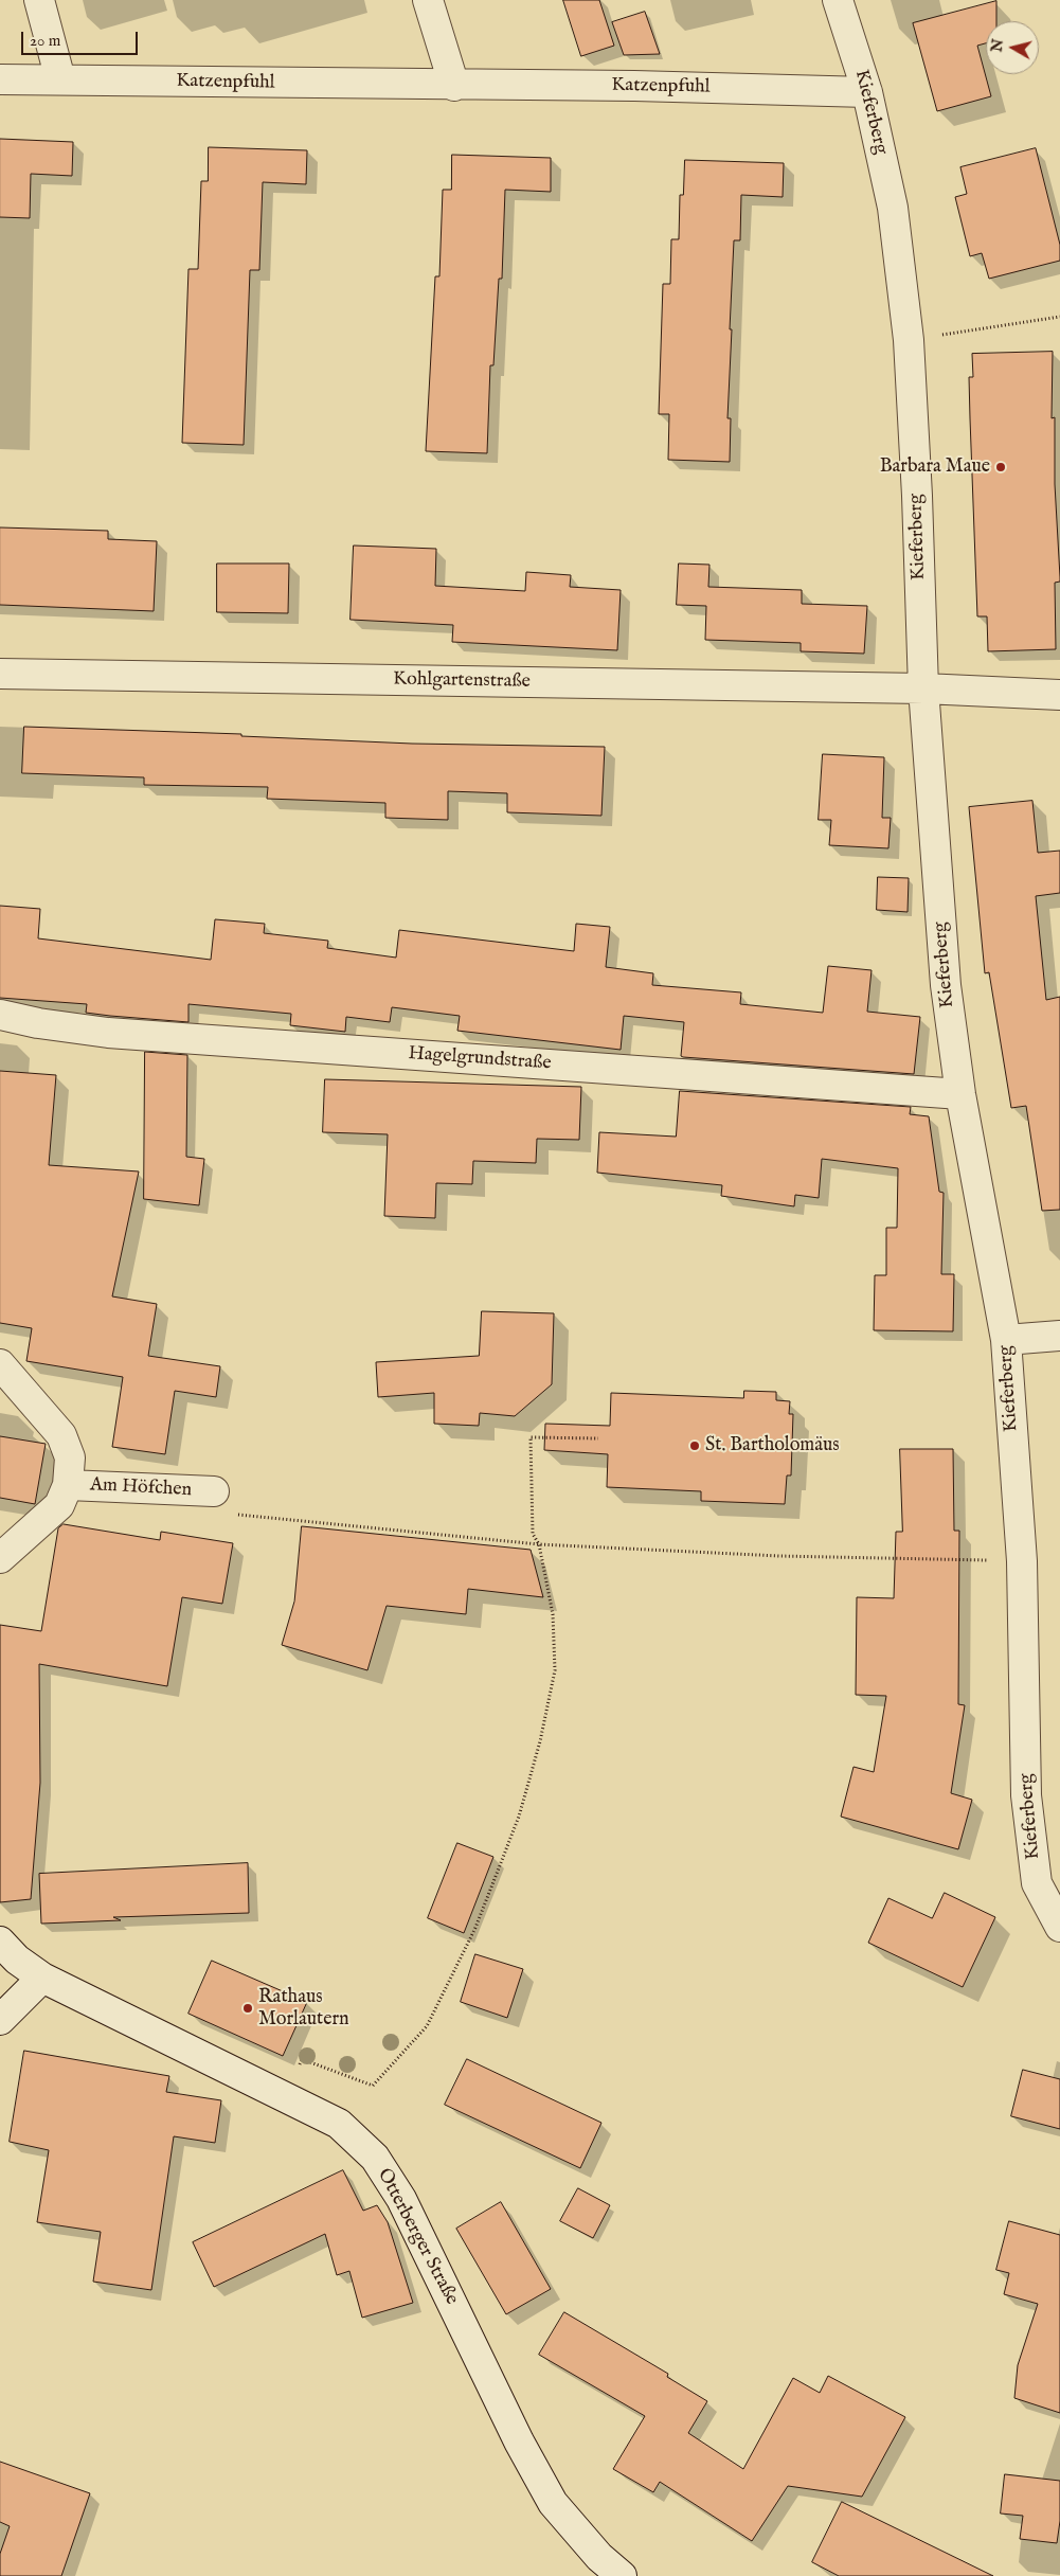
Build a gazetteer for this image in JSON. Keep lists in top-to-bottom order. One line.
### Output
{"streets":{"street":["Katzenpfuhl","Kieferberg","Kohlgartenstraße","Hagelgrundstraße","Am Höfchen","Otterberger Straße"]},"crossings":[["Katzenpfuhl","Kieferberg"],["Kieferberg","Kohlgartenstraße"],["Kieferberg","Hagelgrundstraße"]],"places":["Barbara Maue","St. Bartholomäus","Rathaus Morlautern"],"scale_bar":"20 m","north":"left"}
